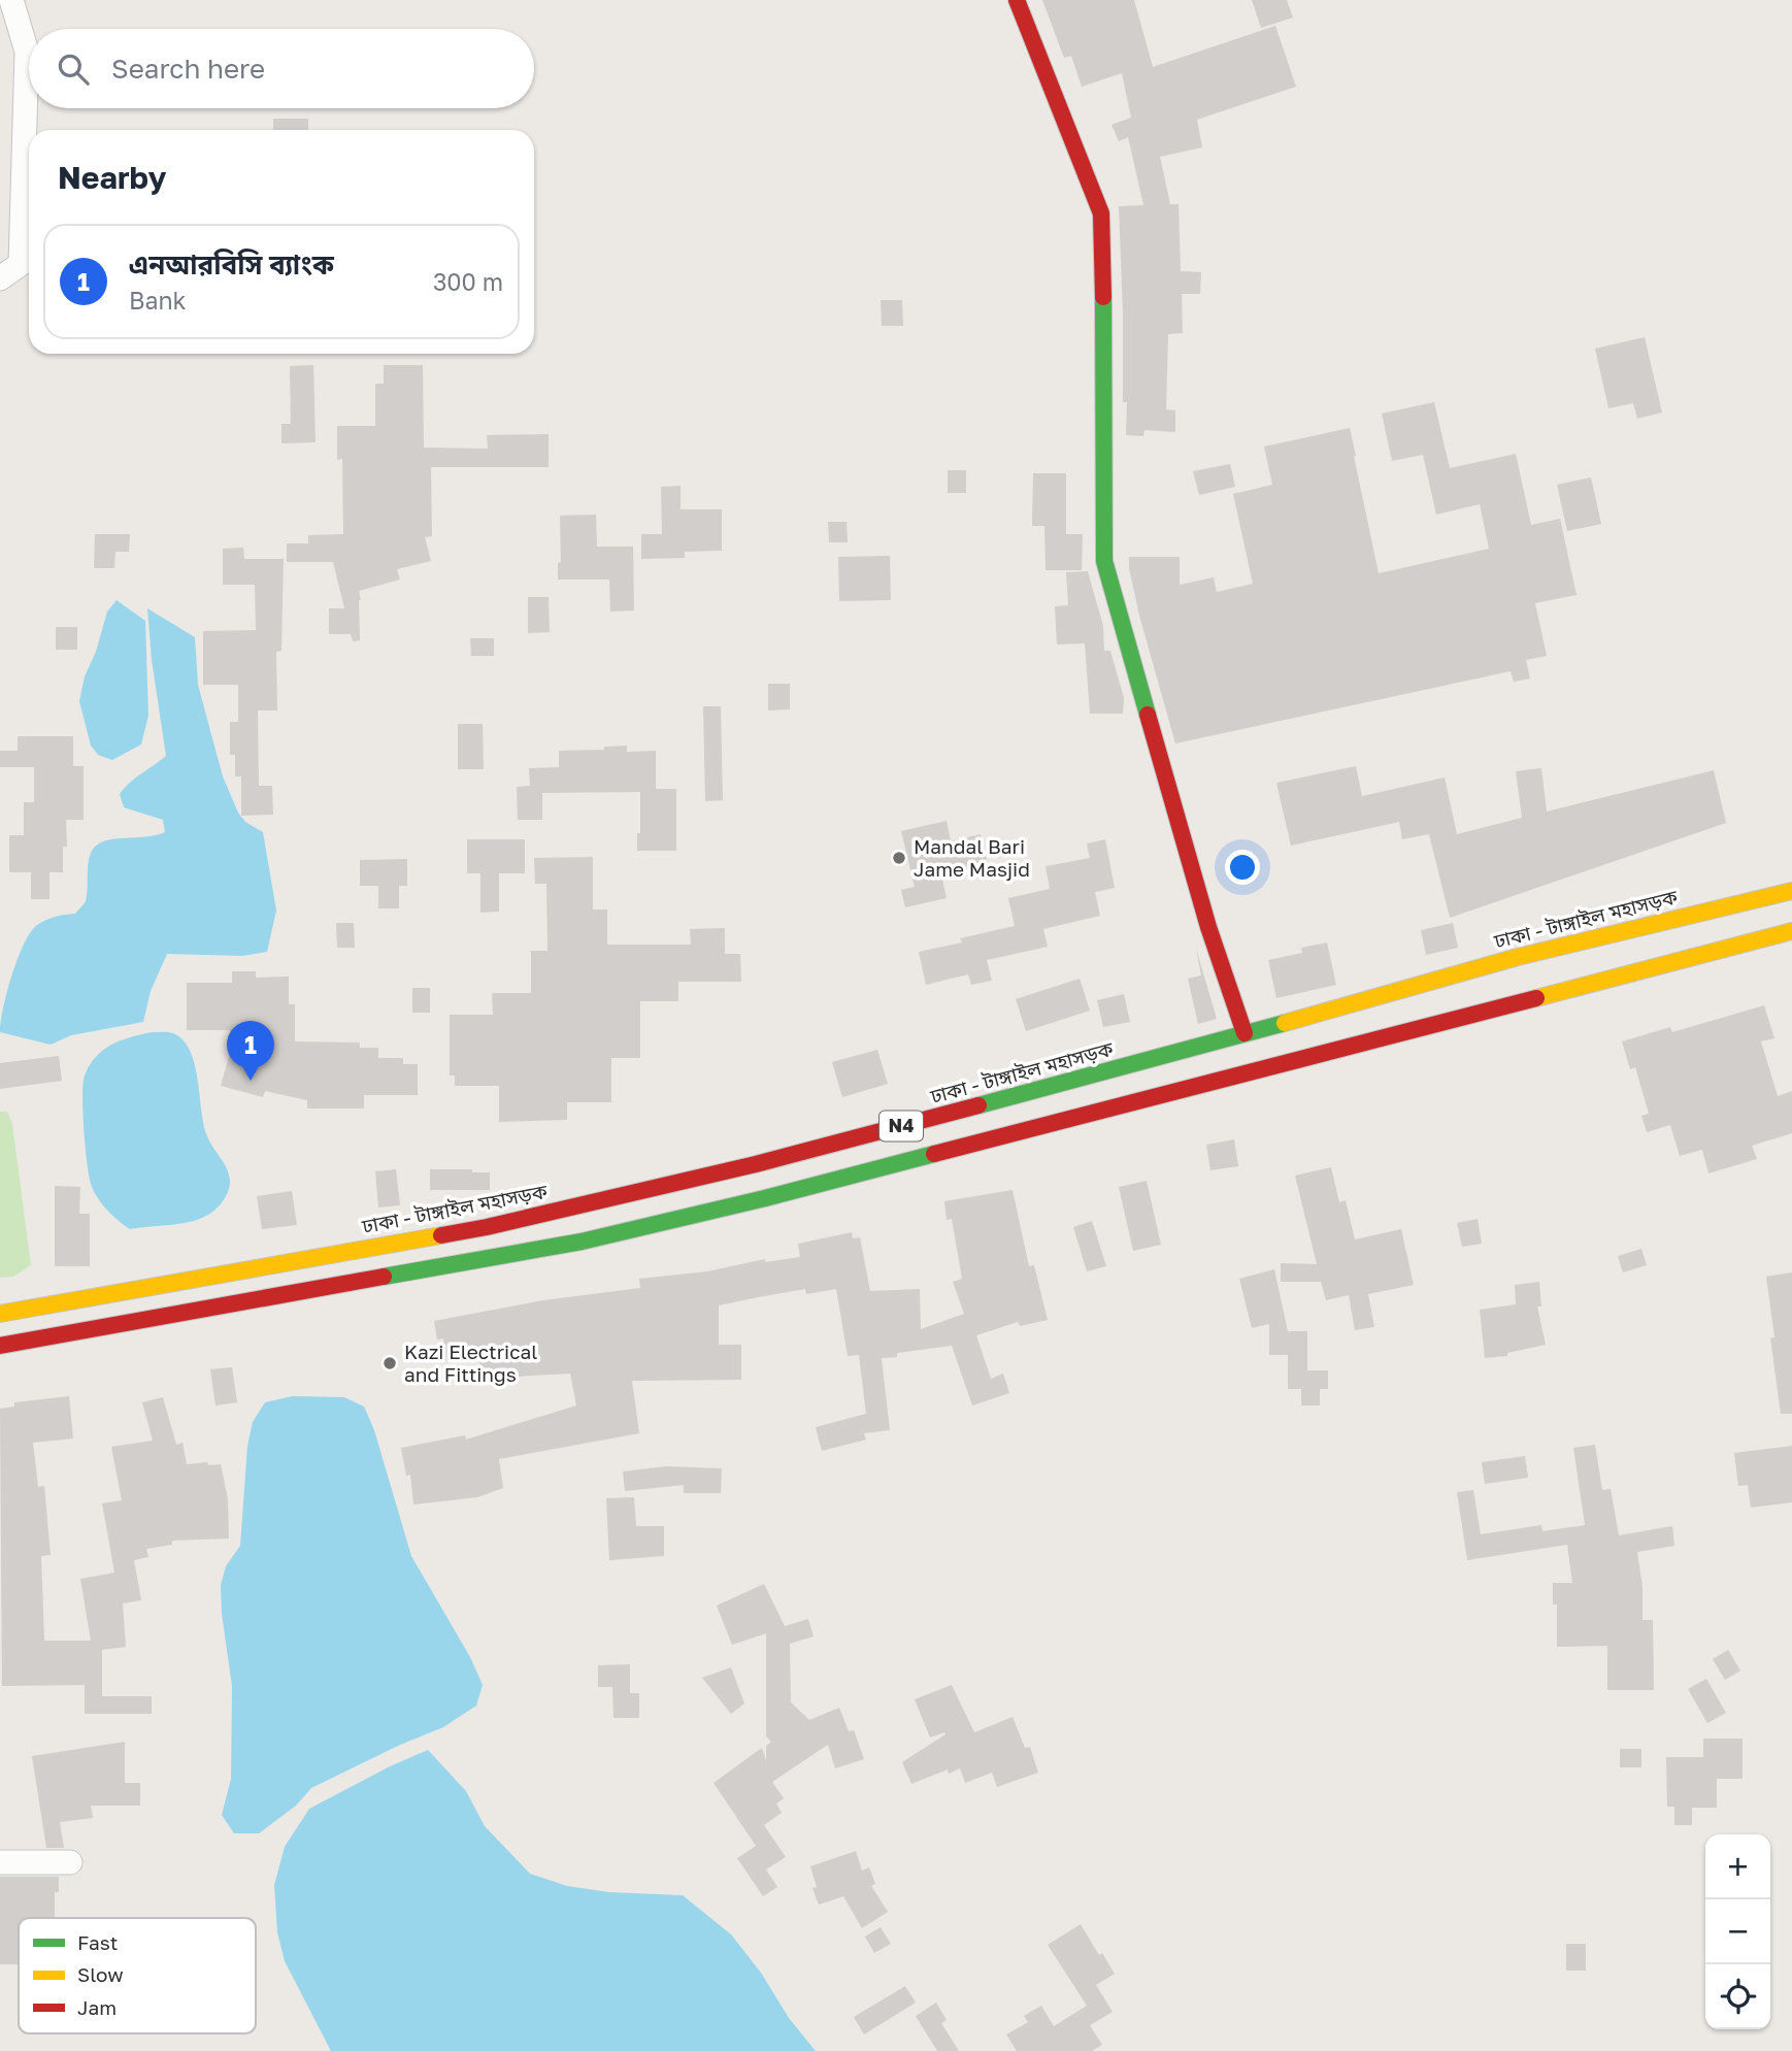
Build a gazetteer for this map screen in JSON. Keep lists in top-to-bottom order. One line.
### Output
{"streets":{"main road":["ঢাকা - টাঙ্গাইল মহাসড়ক","N4"]},"places":["Mandal Bari Jame Masjid","Kazi Electrical and Fittings"],"legend":["Fast","Slow","Jam"],"page":{"search":"Search here","heading":"Nearby","list":[{"mark":"1","name":"এনআরবিসি ব্যাংক","note":"Bank","value":"300 m"}],"pins":"1","map_buttons":["+","−"]}}
